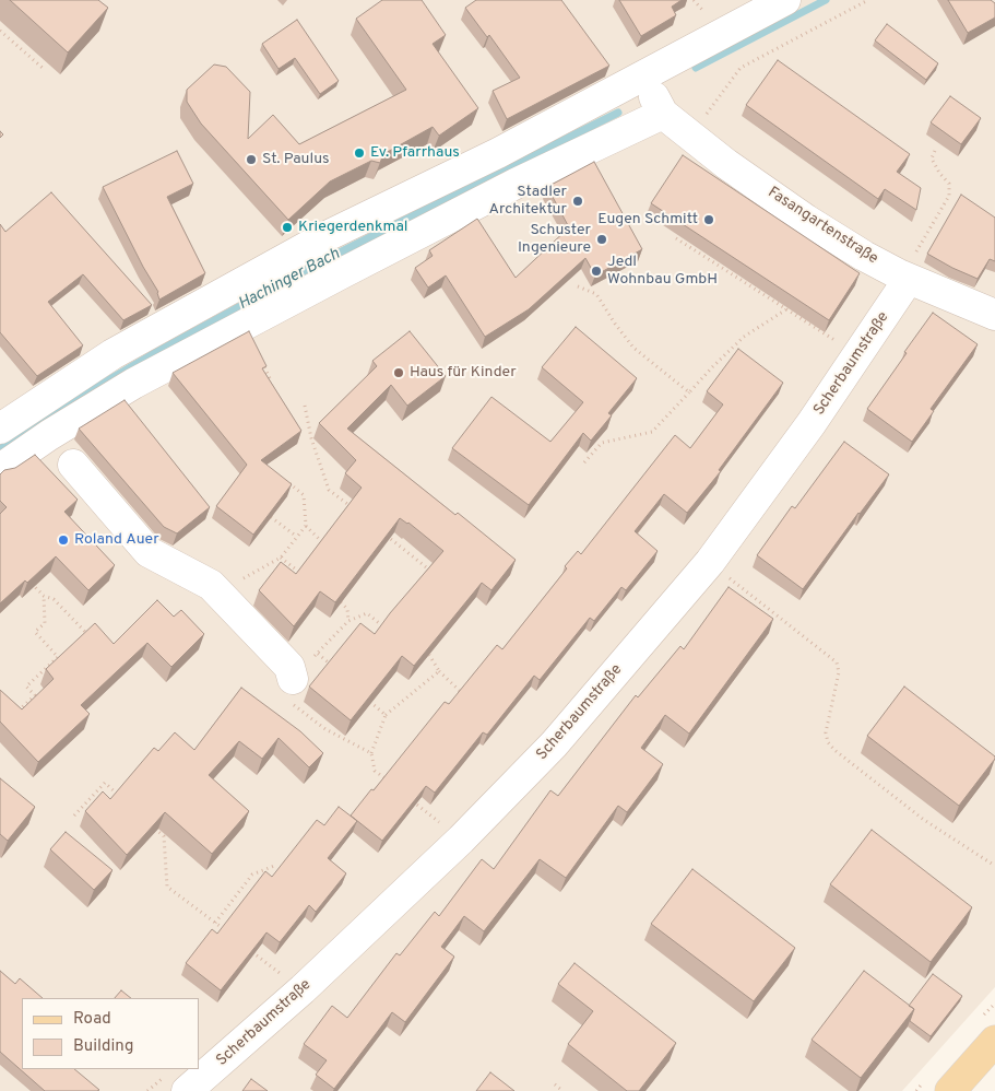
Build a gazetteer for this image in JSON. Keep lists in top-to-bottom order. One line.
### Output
{"streets":{"street":["Fasangartenstraße","Scherbaumstraße"]},"crossings":[["Fasangartenstraße","Scherbaumstraße"]],"water":["Hachinger Bach"],"places":["Ev. Pfarrhaus","St. Paulus","Stadler Architektur","Eugen Schmitt","Kriegerdenkmal","Schuster Ingenieure","Jedl Wohnbau GmbH","Haus für Kinder","Roland Auer"],"legend":["Road","Building"]}
